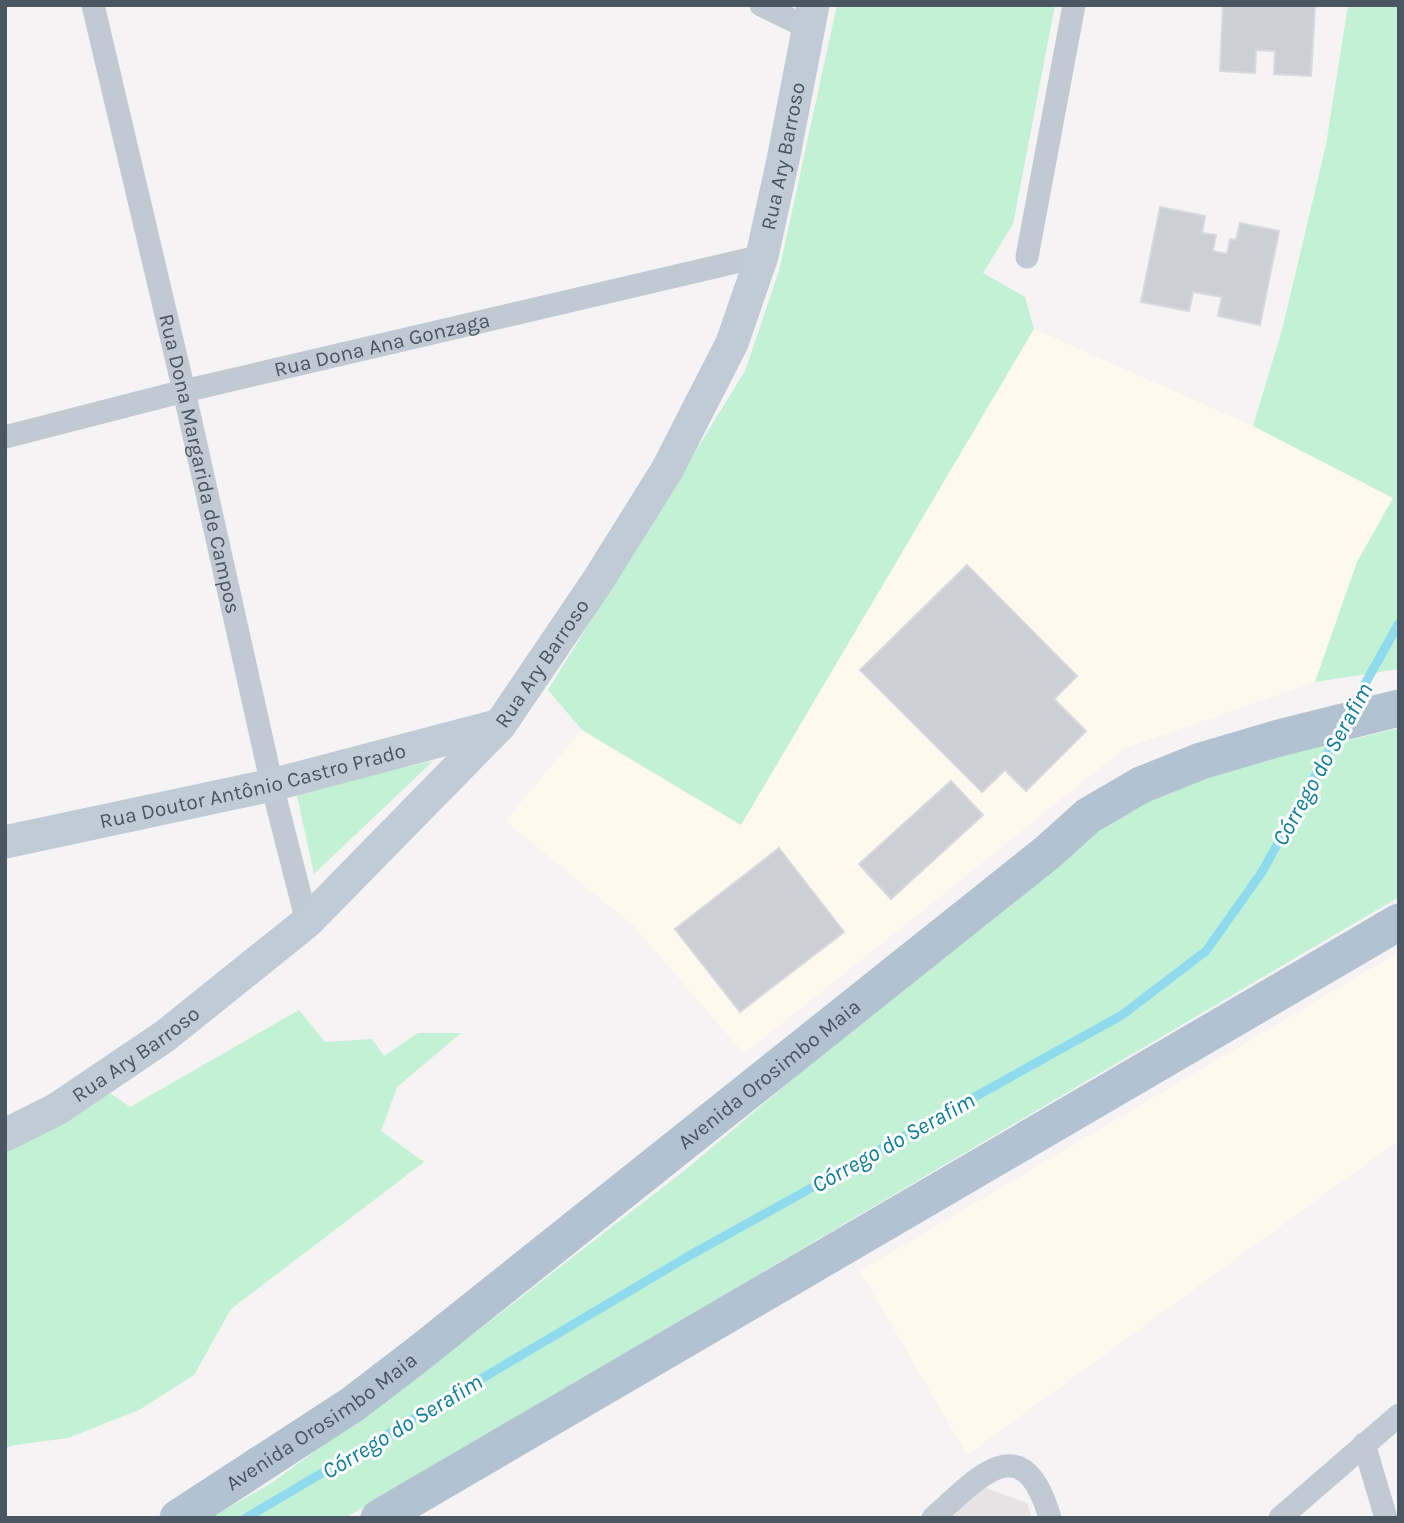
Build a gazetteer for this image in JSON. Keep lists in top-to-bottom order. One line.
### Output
{"streets":{"main road":["Rua Ary Barroso","Rua Doutor Antônio Castro Prado","Avenida Orosimbo Maia"],"street":["Rua Dona Ana Gonzaga","Rua Dona Margarida de Campos"]},"crossings":[["Rua Ary Barroso","Rua Dona Ana Gonzaga"],["Rua Ary Barroso","Rua Dona Margarida de Campos"],["Rua Ary Barroso","Rua Doutor Antônio Castro Prado"],["Rua Dona Ana Gonzaga","Rua Dona Margarida de Campos"],["Rua Dona Margarida de Campos","Rua Doutor Antônio Castro Prado"]],"water":["Córrego do Serafim"]}
